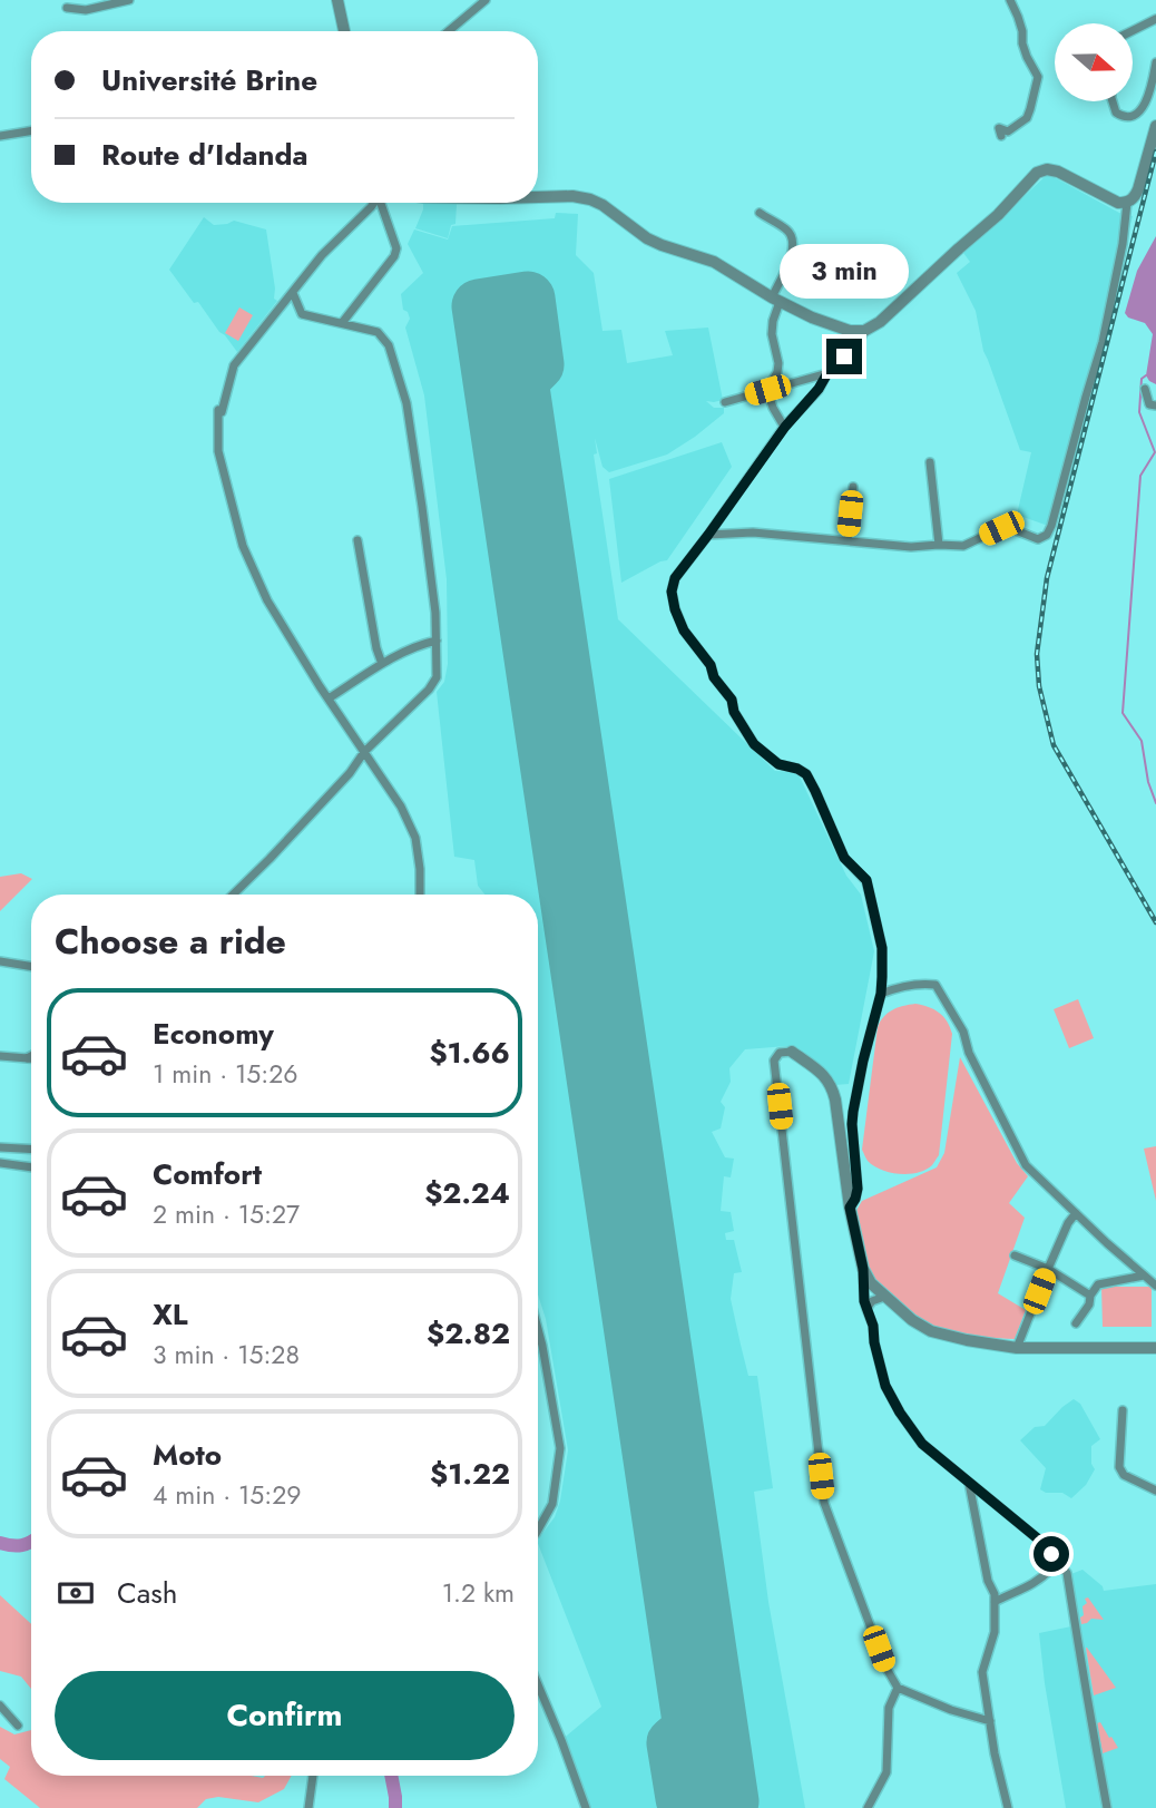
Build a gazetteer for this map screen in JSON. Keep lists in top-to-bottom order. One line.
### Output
{"north":"right","page":{"banner":["Université Brine","Route d'Idanda"],"bubble":"3 min","heading":"Choose a ride","list":[{"name":"Economy","note":"1 min · 15:26","value":"$1.66"},{"name":"Comfort","note":"2 min · 15:27","value":"$2.24"},{"name":"XL","note":"3 min · 15:28","value":"$2.82"},{"name":"Moto","note":"4 min · 15:29","value":"$1.22"}],"pay":["Cash","1.2 km"],"buttons":"Confirm"}}
